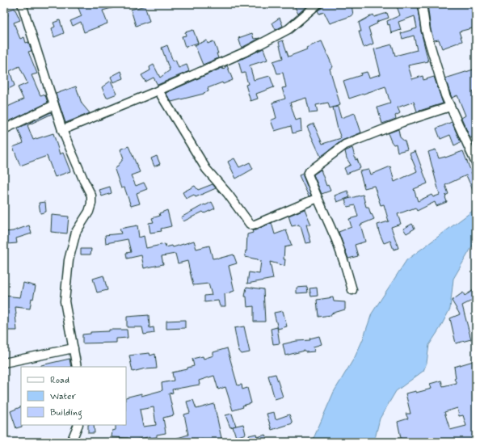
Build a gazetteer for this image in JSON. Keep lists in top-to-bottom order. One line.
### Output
{"legend":["Road","Water","Building"]}
